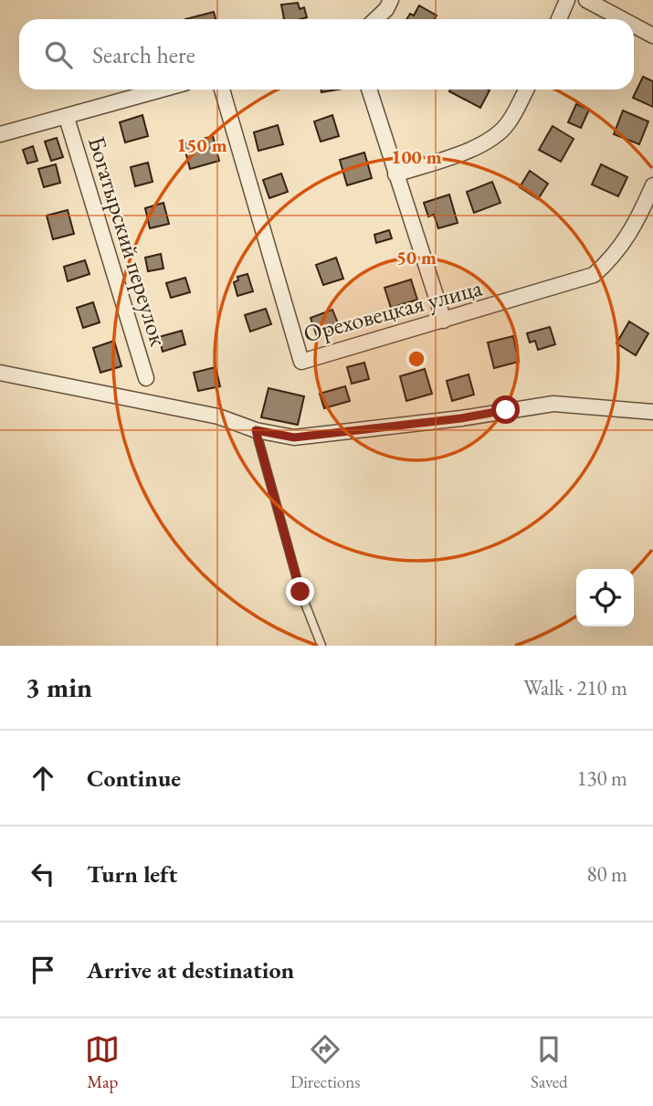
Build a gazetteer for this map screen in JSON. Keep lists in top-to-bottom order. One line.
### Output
{"streets":{"street":["Богатырский переулок","Ореховецкая улица"]},"page":{"search":"Search here","heading":["3 min","Walk · 210 m"],"list":[["Continue","130 m"],["Turn left","80 m"],"Arrive at destination"],"nav":["Map","Directions","Saved"]},"rings":["150 m","100 m","50 m"]}
